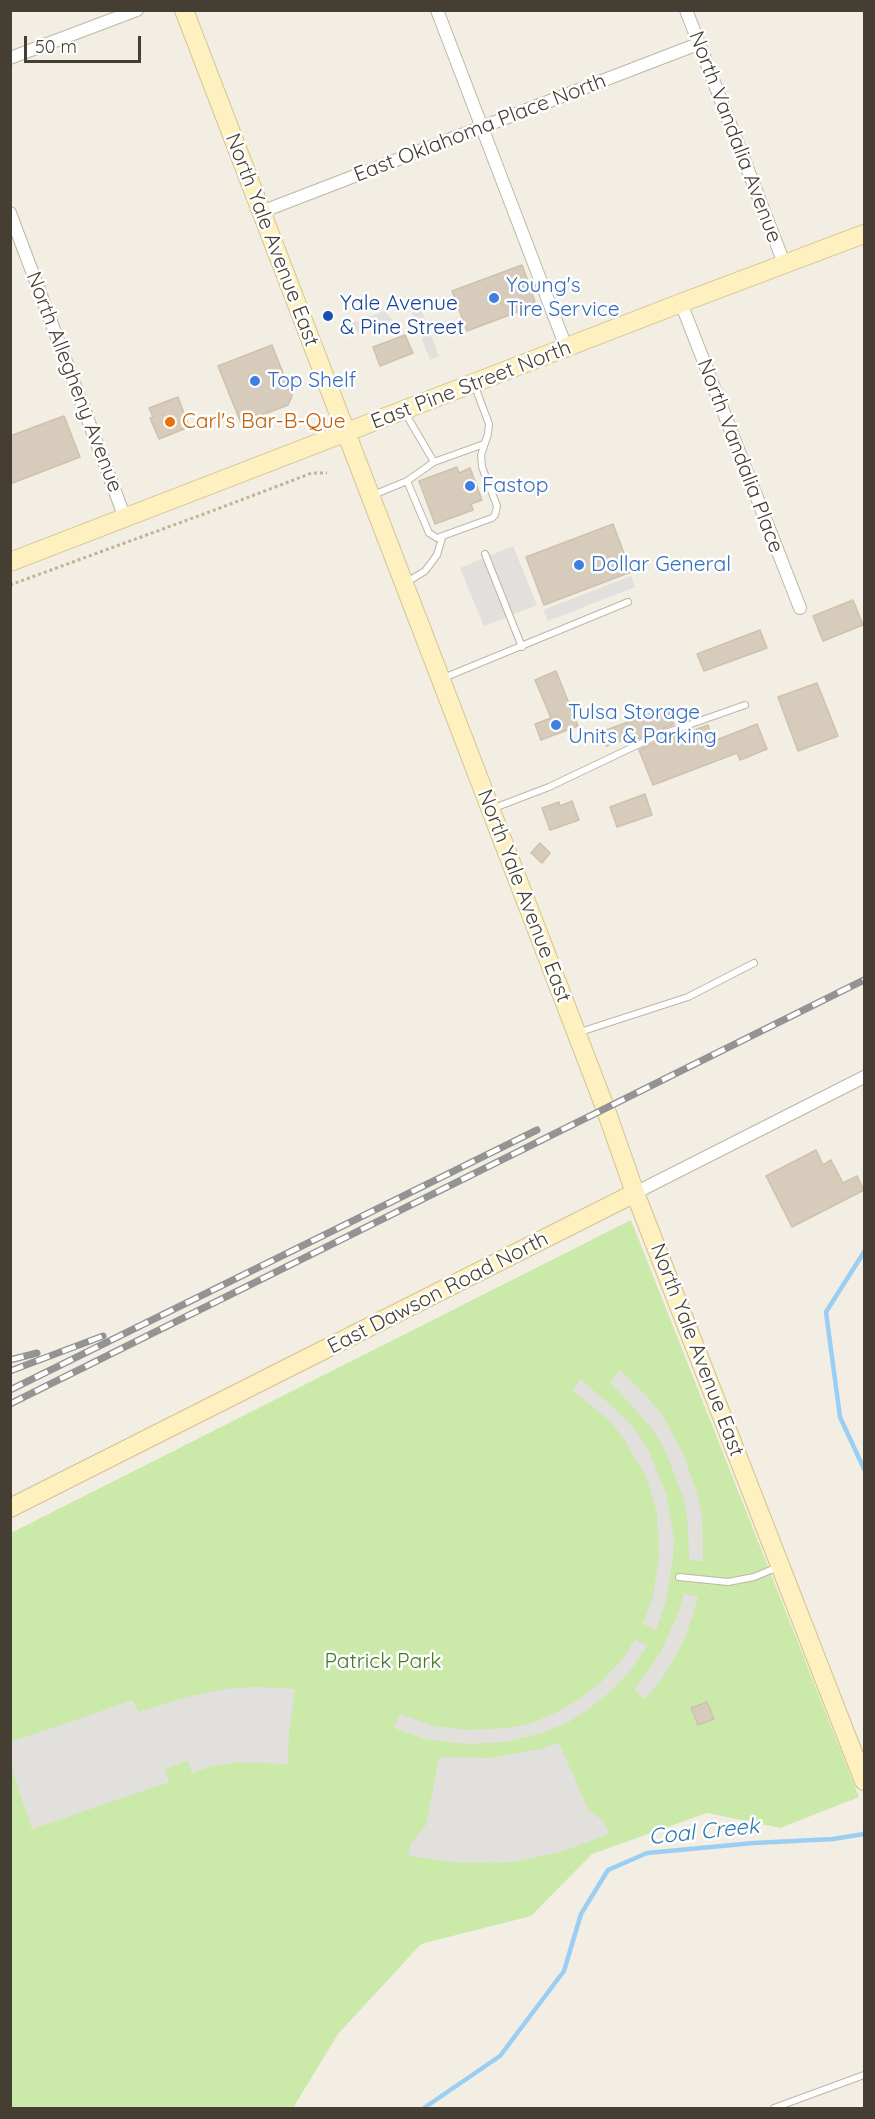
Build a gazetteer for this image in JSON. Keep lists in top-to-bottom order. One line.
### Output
{"streets":{"main road":["North Yale Avenue East","East Pine Street North","East Dawson Road North"],"street":["East Oklahoma Place North","North Vandalia Avenue","North Allegheny Avenue","North Vandalia Place"]},"crossings":[["East Oklahoma Place North","North Vandalia Avenue"],["East Oklahoma Place North","North Yale Avenue East"],["North Vandalia Avenue","East Pine Street North"],["North Yale Avenue East","East Pine Street North"],["North Yale Avenue East","East Dawson Road North"],["North Allegheny Avenue","East Pine Street North"],["East Pine Street North","North Vandalia Place"]],"water":["Coal Creek"],"parks":["Patrick Park"],"places":["Young's Tire Service","Yale Avenue & Pine Street","Top Shelf","Carl's Bar-B-Que","Fastop","Dollar General","Tulsa Storage Units & Parking"],"scale_bar":"50 m"}
